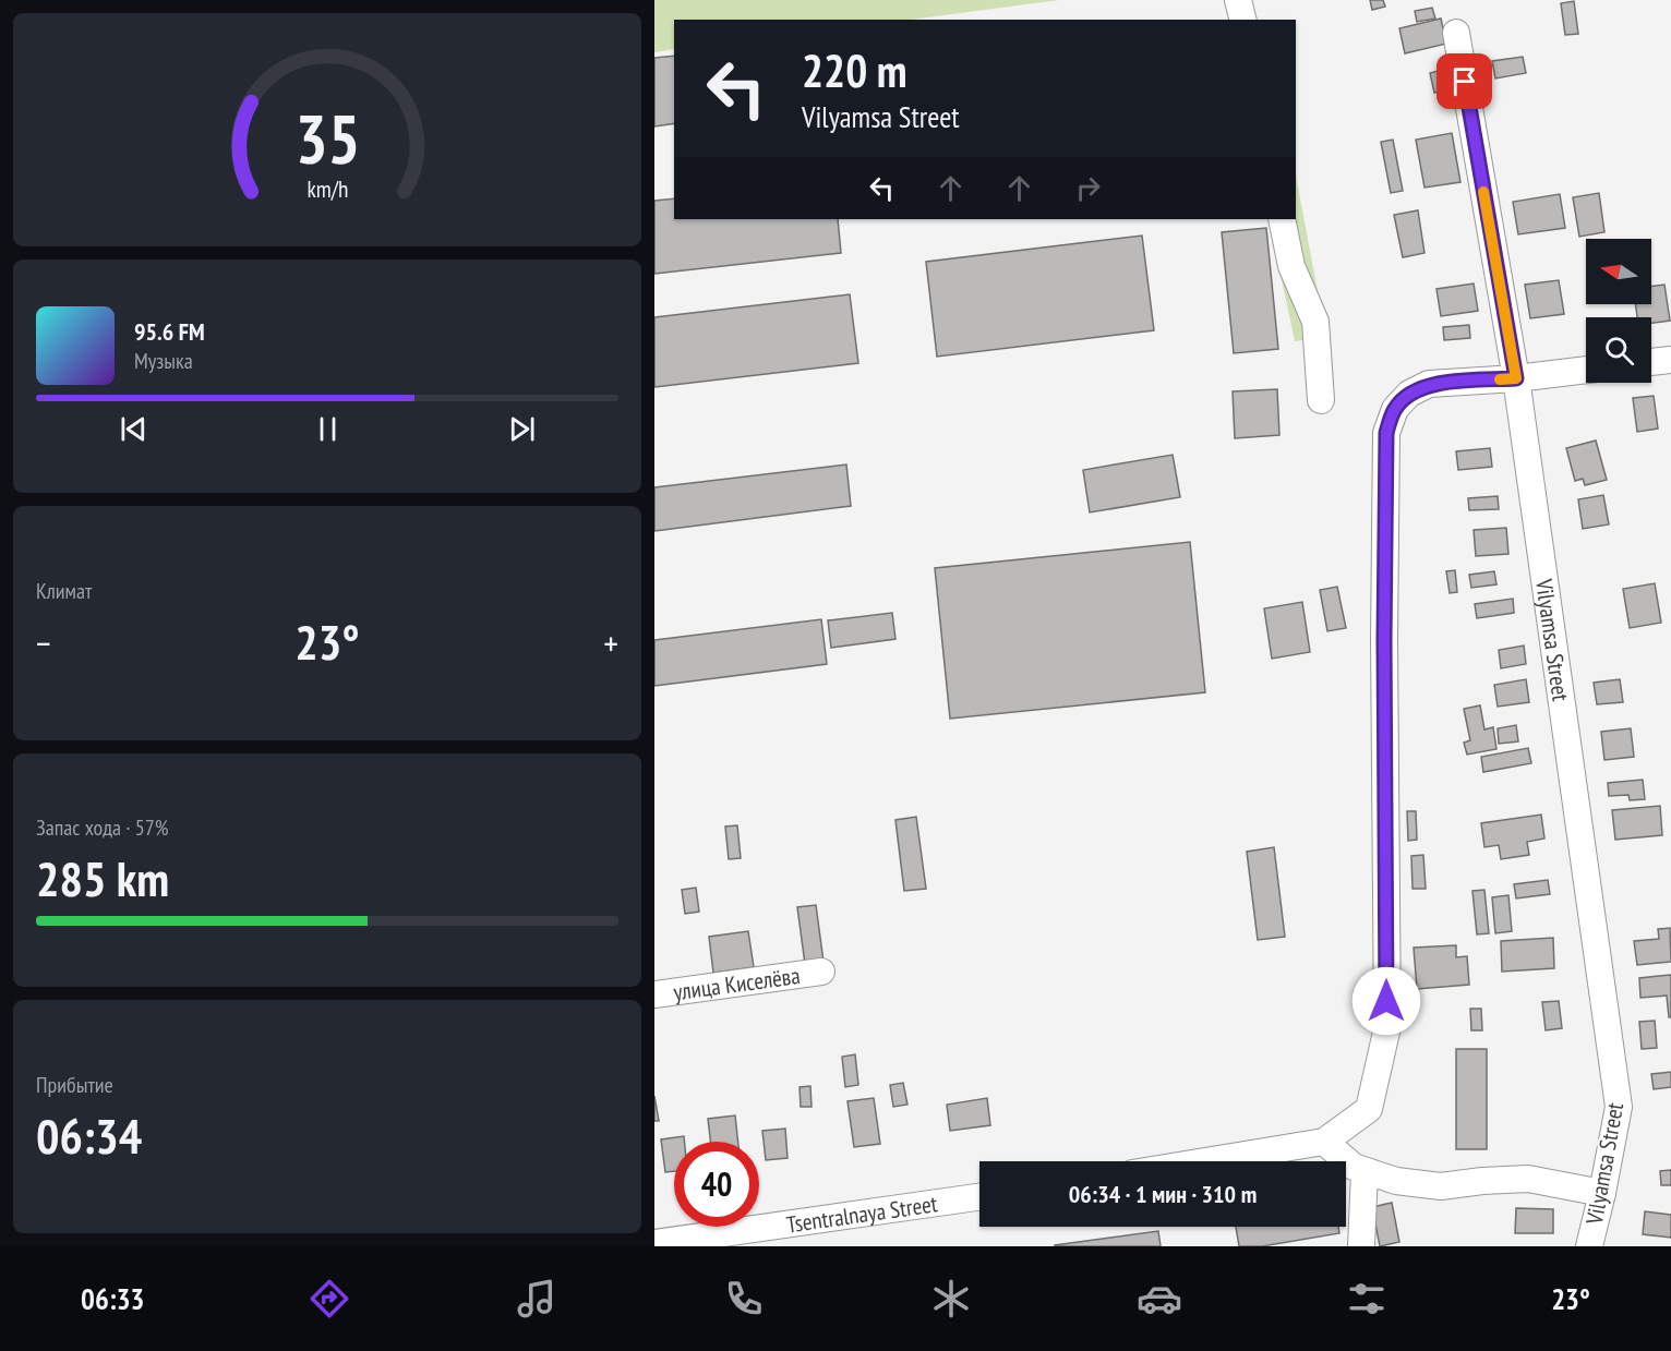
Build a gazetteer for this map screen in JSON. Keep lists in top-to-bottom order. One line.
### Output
{"streets":{"street":["Vilyamsa Street","улица Киселёва","Tsentralnaya Street"]},"north":"left","page":{"turn":["220 m","Vilyamsa Street"],"song":["95.6 FM","Музыка"],"tile":["Климат",["Запас хода · 57%","285 km"],["Прибытие","06:34"]],"heat":["−","23°","+"],"limit":"40","trip":"06:34 · 1 мин · 310 m","tabs":["06:33","23°"],"gauge":["35","km/h"]}}
